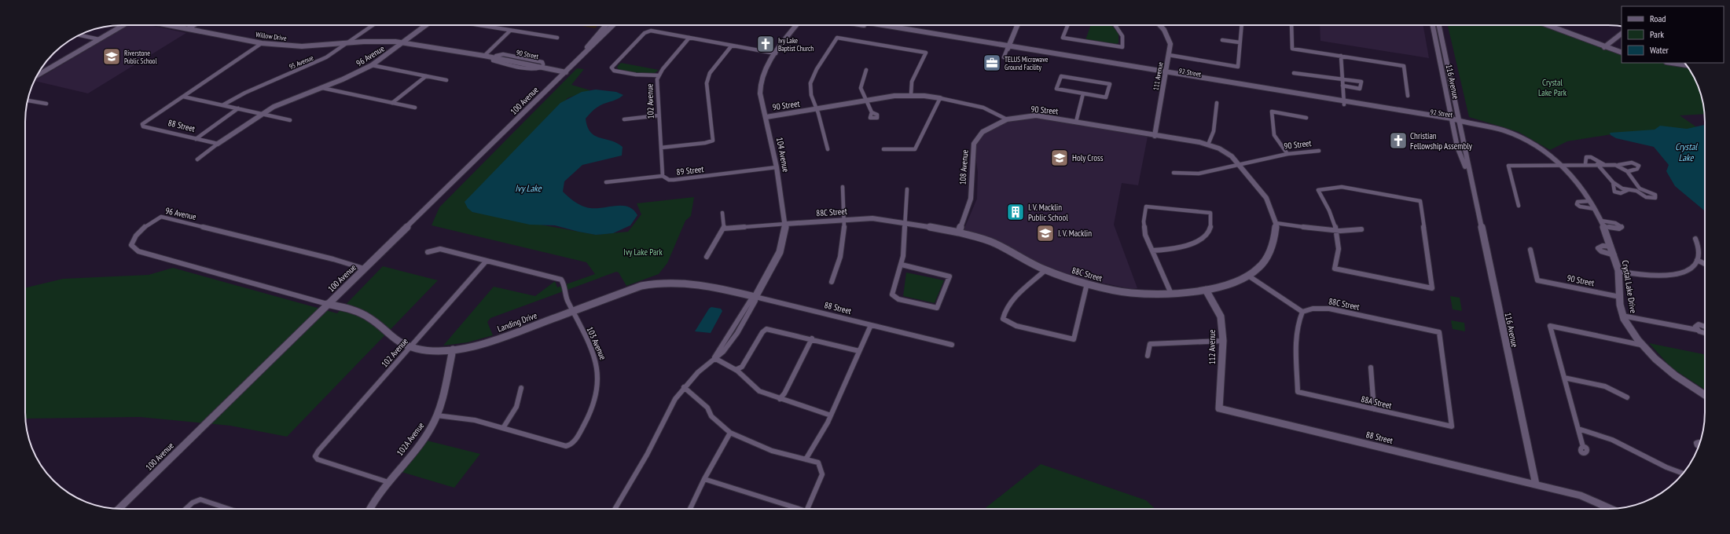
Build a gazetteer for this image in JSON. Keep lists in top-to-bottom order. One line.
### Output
{"streets":{"street":["Willow Drive","90 Street","96 Avenue","95 Avenue","92 Street","111 Avenue","116 Avenue","100 Avenue","102 Avenue","88 Street","104 Avenue","108 Avenue","89 Street","88C Street","Crystal Lake Drive","Landing Drive","103 Avenue","112 Avenue","88A Street","102A Avenue"]},"crossings":[["Willow Drive","90 Street"],["Willow Drive","96 Avenue"],["Willow Drive","95 Avenue"],["90 Street","96 Avenue"],["90 Street","111 Avenue"],["90 Street","100 Avenue"],["90 Street","104 Avenue"],["90 Street","108 Avenue"],["90 Street","Crystal Lake Drive"],["96 Avenue","100 Avenue"],["96 Avenue","88 Street"],["96 Avenue","Landing Drive"],["92 Street","111 Avenue"],["92 Street","116 Avenue"],["92 Street","Crystal Lake Drive"],["116 Avenue","88 Street"],["116 Avenue","Crystal Lake Drive"],["100 Avenue","Landing Drive"],["102 Avenue","89 Street"],["102 Avenue","Landing Drive"],["102 Avenue","103 Avenue"],["102 Avenue","102A Avenue"],["88 Street","104 Avenue"],["88 Street","Landing Drive"],["88 Street","112 Avenue"],["104 Avenue","89 Street"],["104 Avenue","88C Street"],["108 Avenue","88C Street"],["88C Street","112 Avenue"],["88C Street","88A Street"],["Landing Drive","103 Avenue"],["Landing Drive","102A Avenue"]],"water":["Crystal Lake","Ivy Lake"],"parks":["Crystal Lake Park","Ivy Lake Park"],"places":{"church":["Ivy Lake Baptist Church","Christian Fellowship Assembly"],"school or university":["Riverstone Public School","Holy Cross","I. V. Macklin"],"office":["TELUS Microwave Ground Facility"],"building":["I. V. Macklin Public School"]},"legend":["Road","Park","Water"]}
